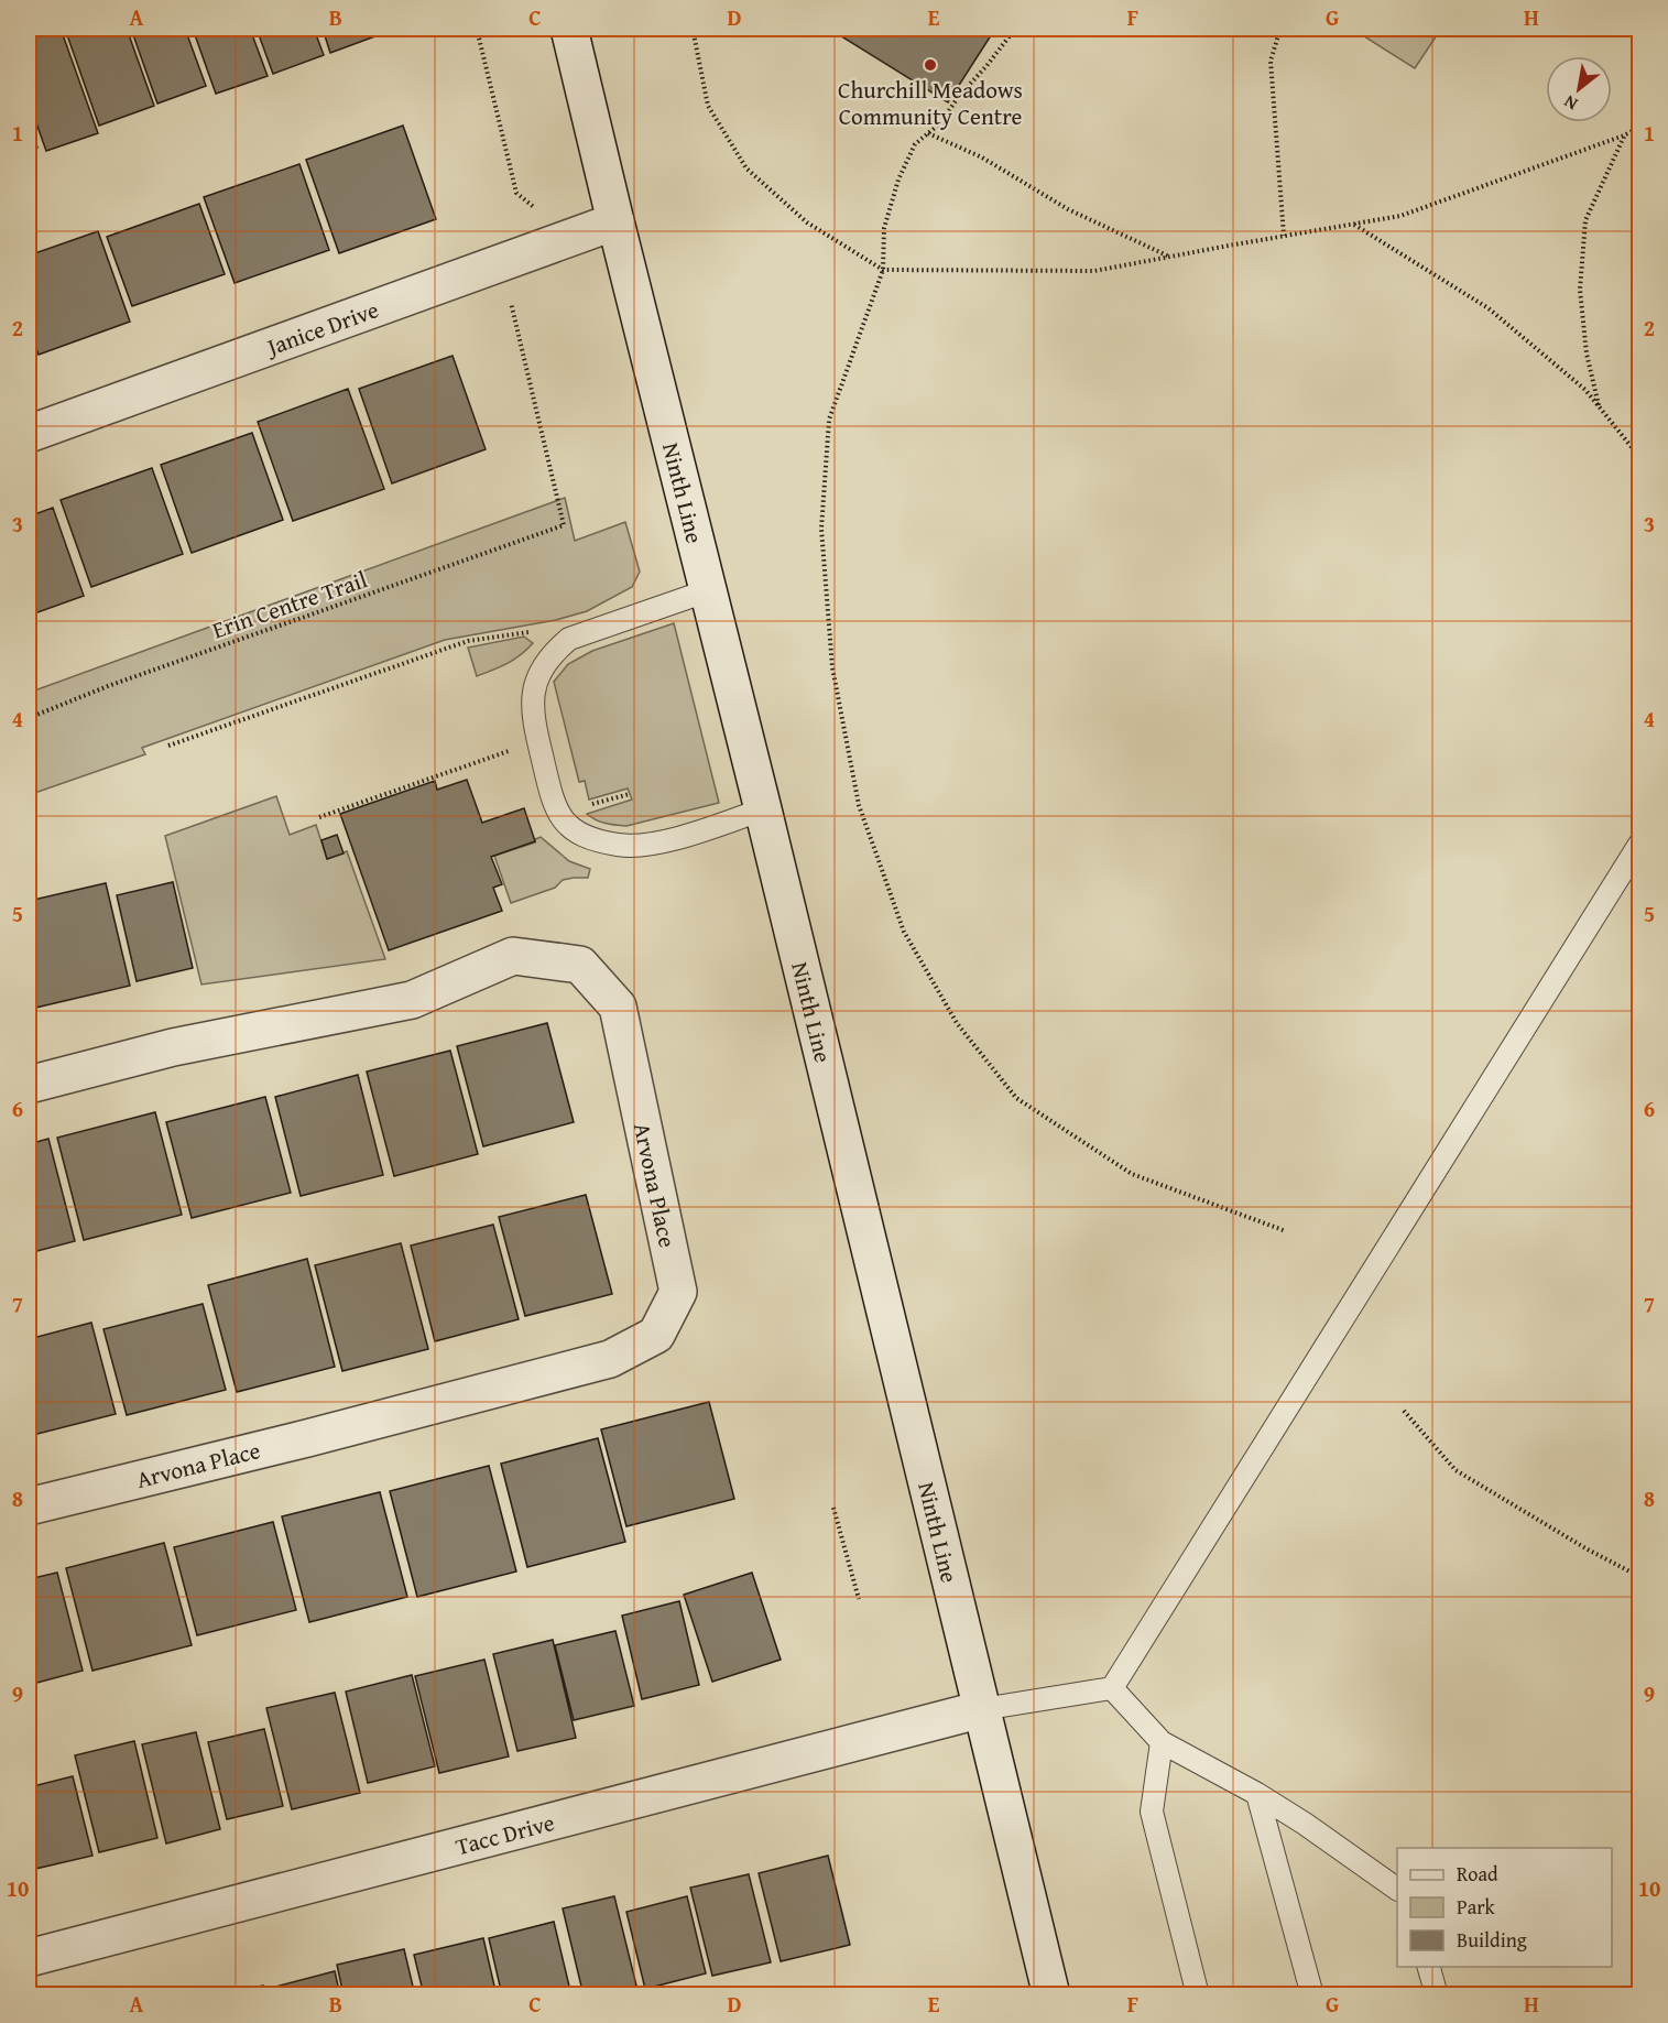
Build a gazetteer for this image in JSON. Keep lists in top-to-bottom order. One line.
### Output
{"streets":{"street":["Janice Drive","Ninth Line","Arvona Place","Tacc Drive"],"path":["Erin Centre Trail"]},"crossings":[["Janice Drive","Ninth Line"],["Ninth Line","Tacc Drive"]],"places":["Churchill Meadows Community Centre"],"legend":["Road","Park","Building"],"north":"bottom left","grid":{"columns":["A","B","C","D","E","F","G","H"],"rows":["1","2","3","4","5","6","7","8","9","10"]}}
